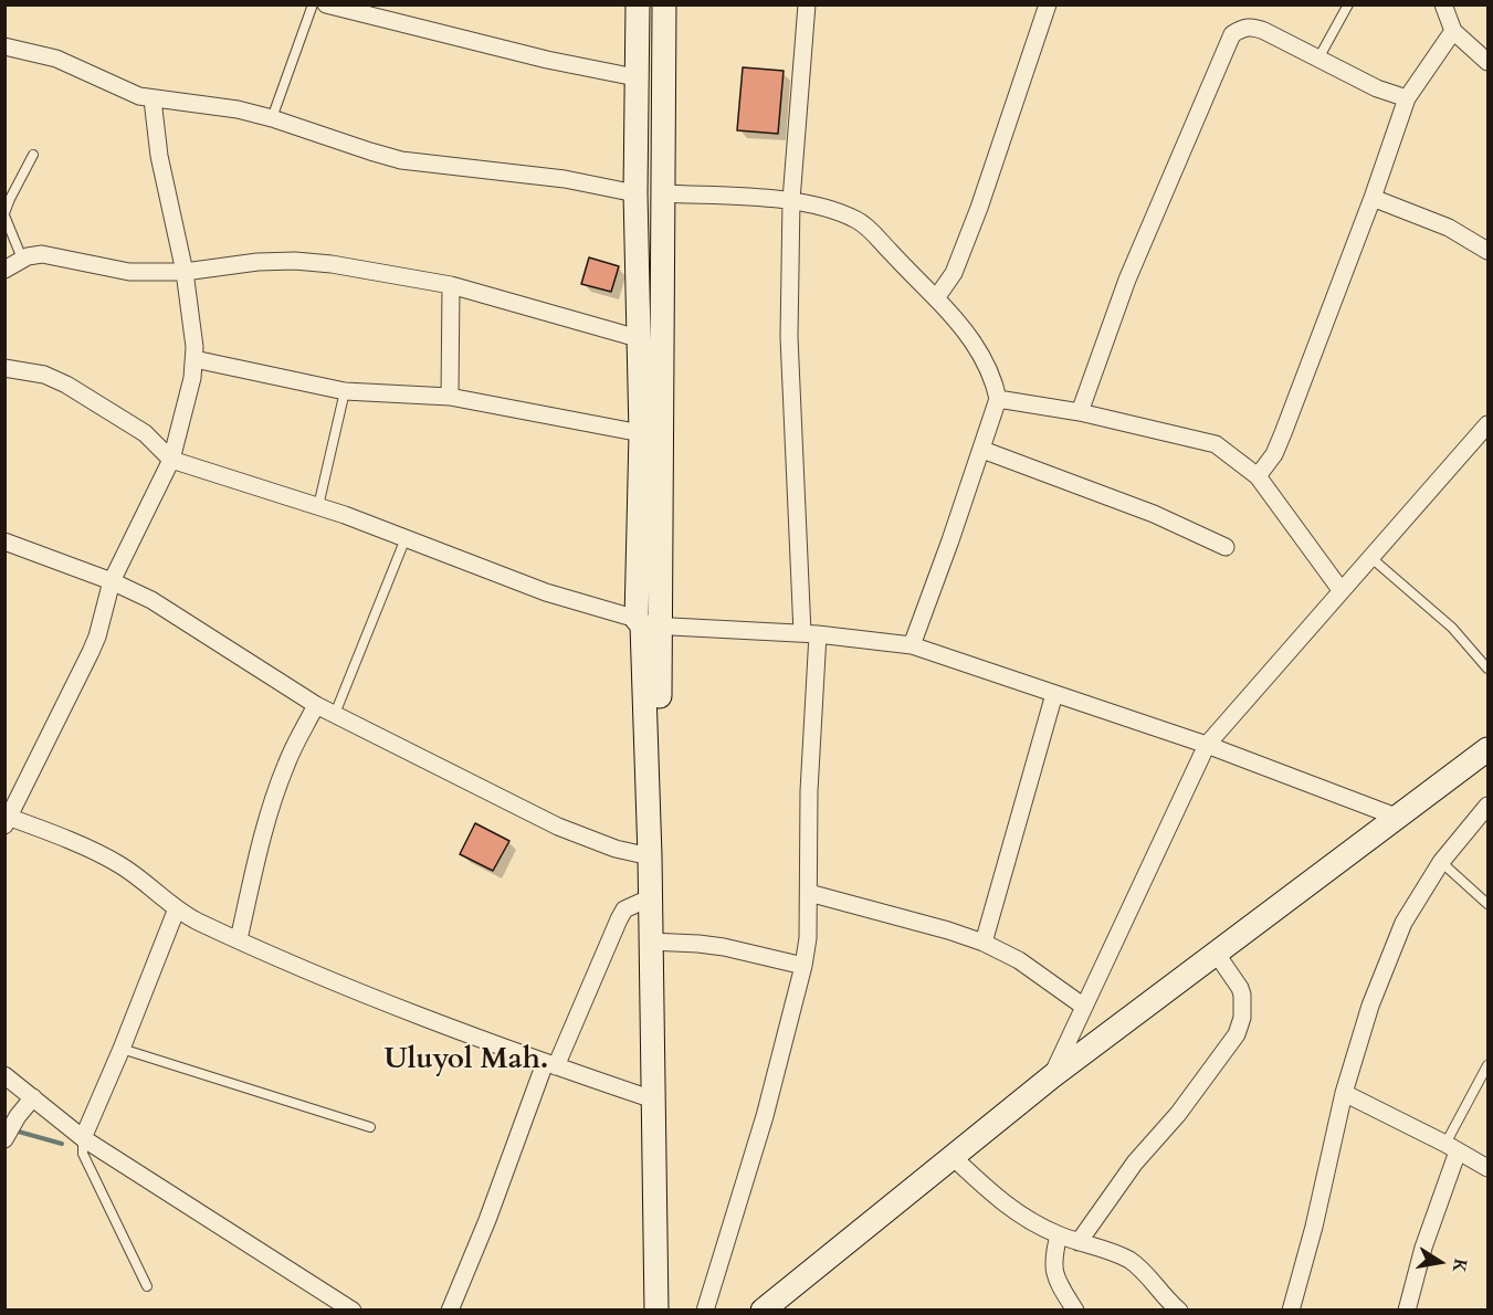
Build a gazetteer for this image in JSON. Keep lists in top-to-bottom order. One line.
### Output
{"districts":["Uluyol Mah."],"north":"right"}
